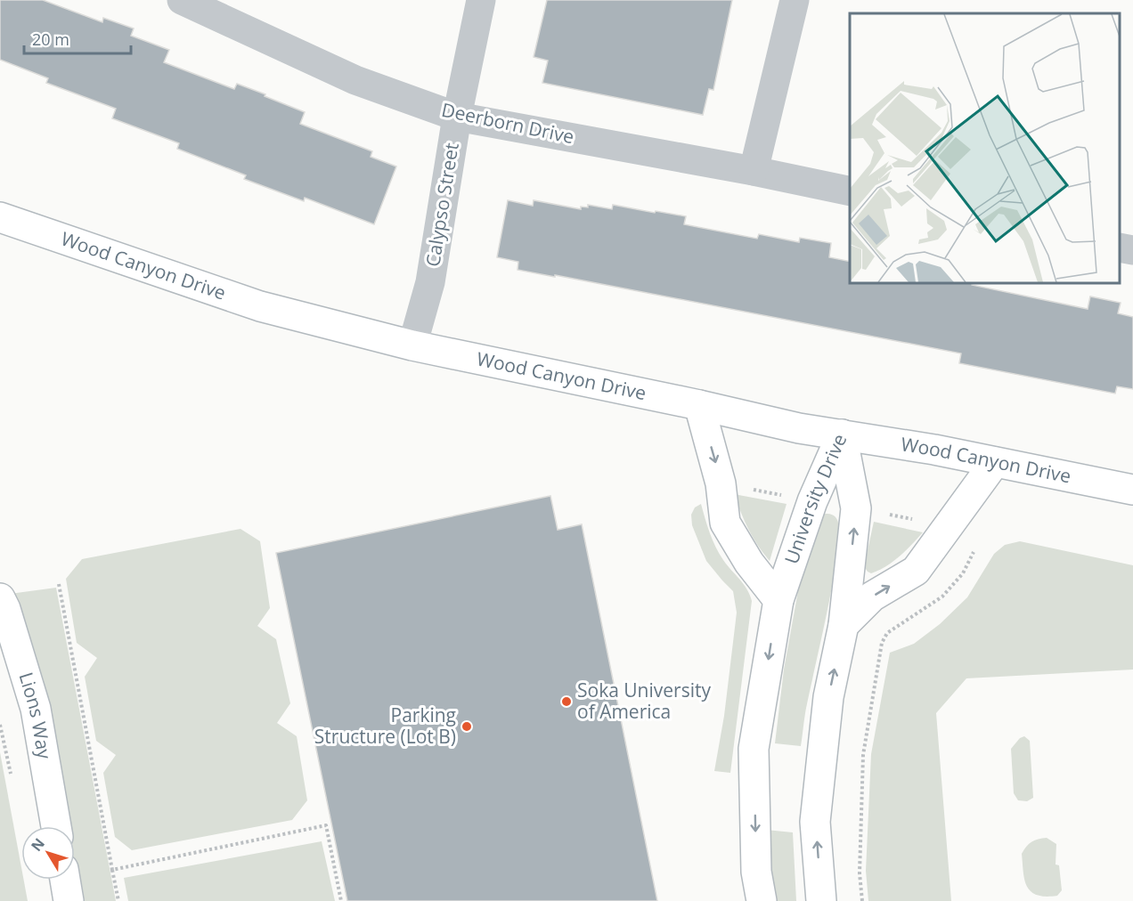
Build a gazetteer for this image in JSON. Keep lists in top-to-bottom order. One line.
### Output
{"streets":{"main road":["Wood Canyon Drive","University Drive","Lions Way"],"street":["Deerborn Drive","Calypso Street"]},"crossings":[["Deerborn Drive","Calypso Street"],["Calypso Street","Wood Canyon Drive"],["Wood Canyon Drive","University Drive"]],"places":["Soka University of America","Parking Structure (Lot B)"],"scale_bar":"20 m","north":"top left"}
